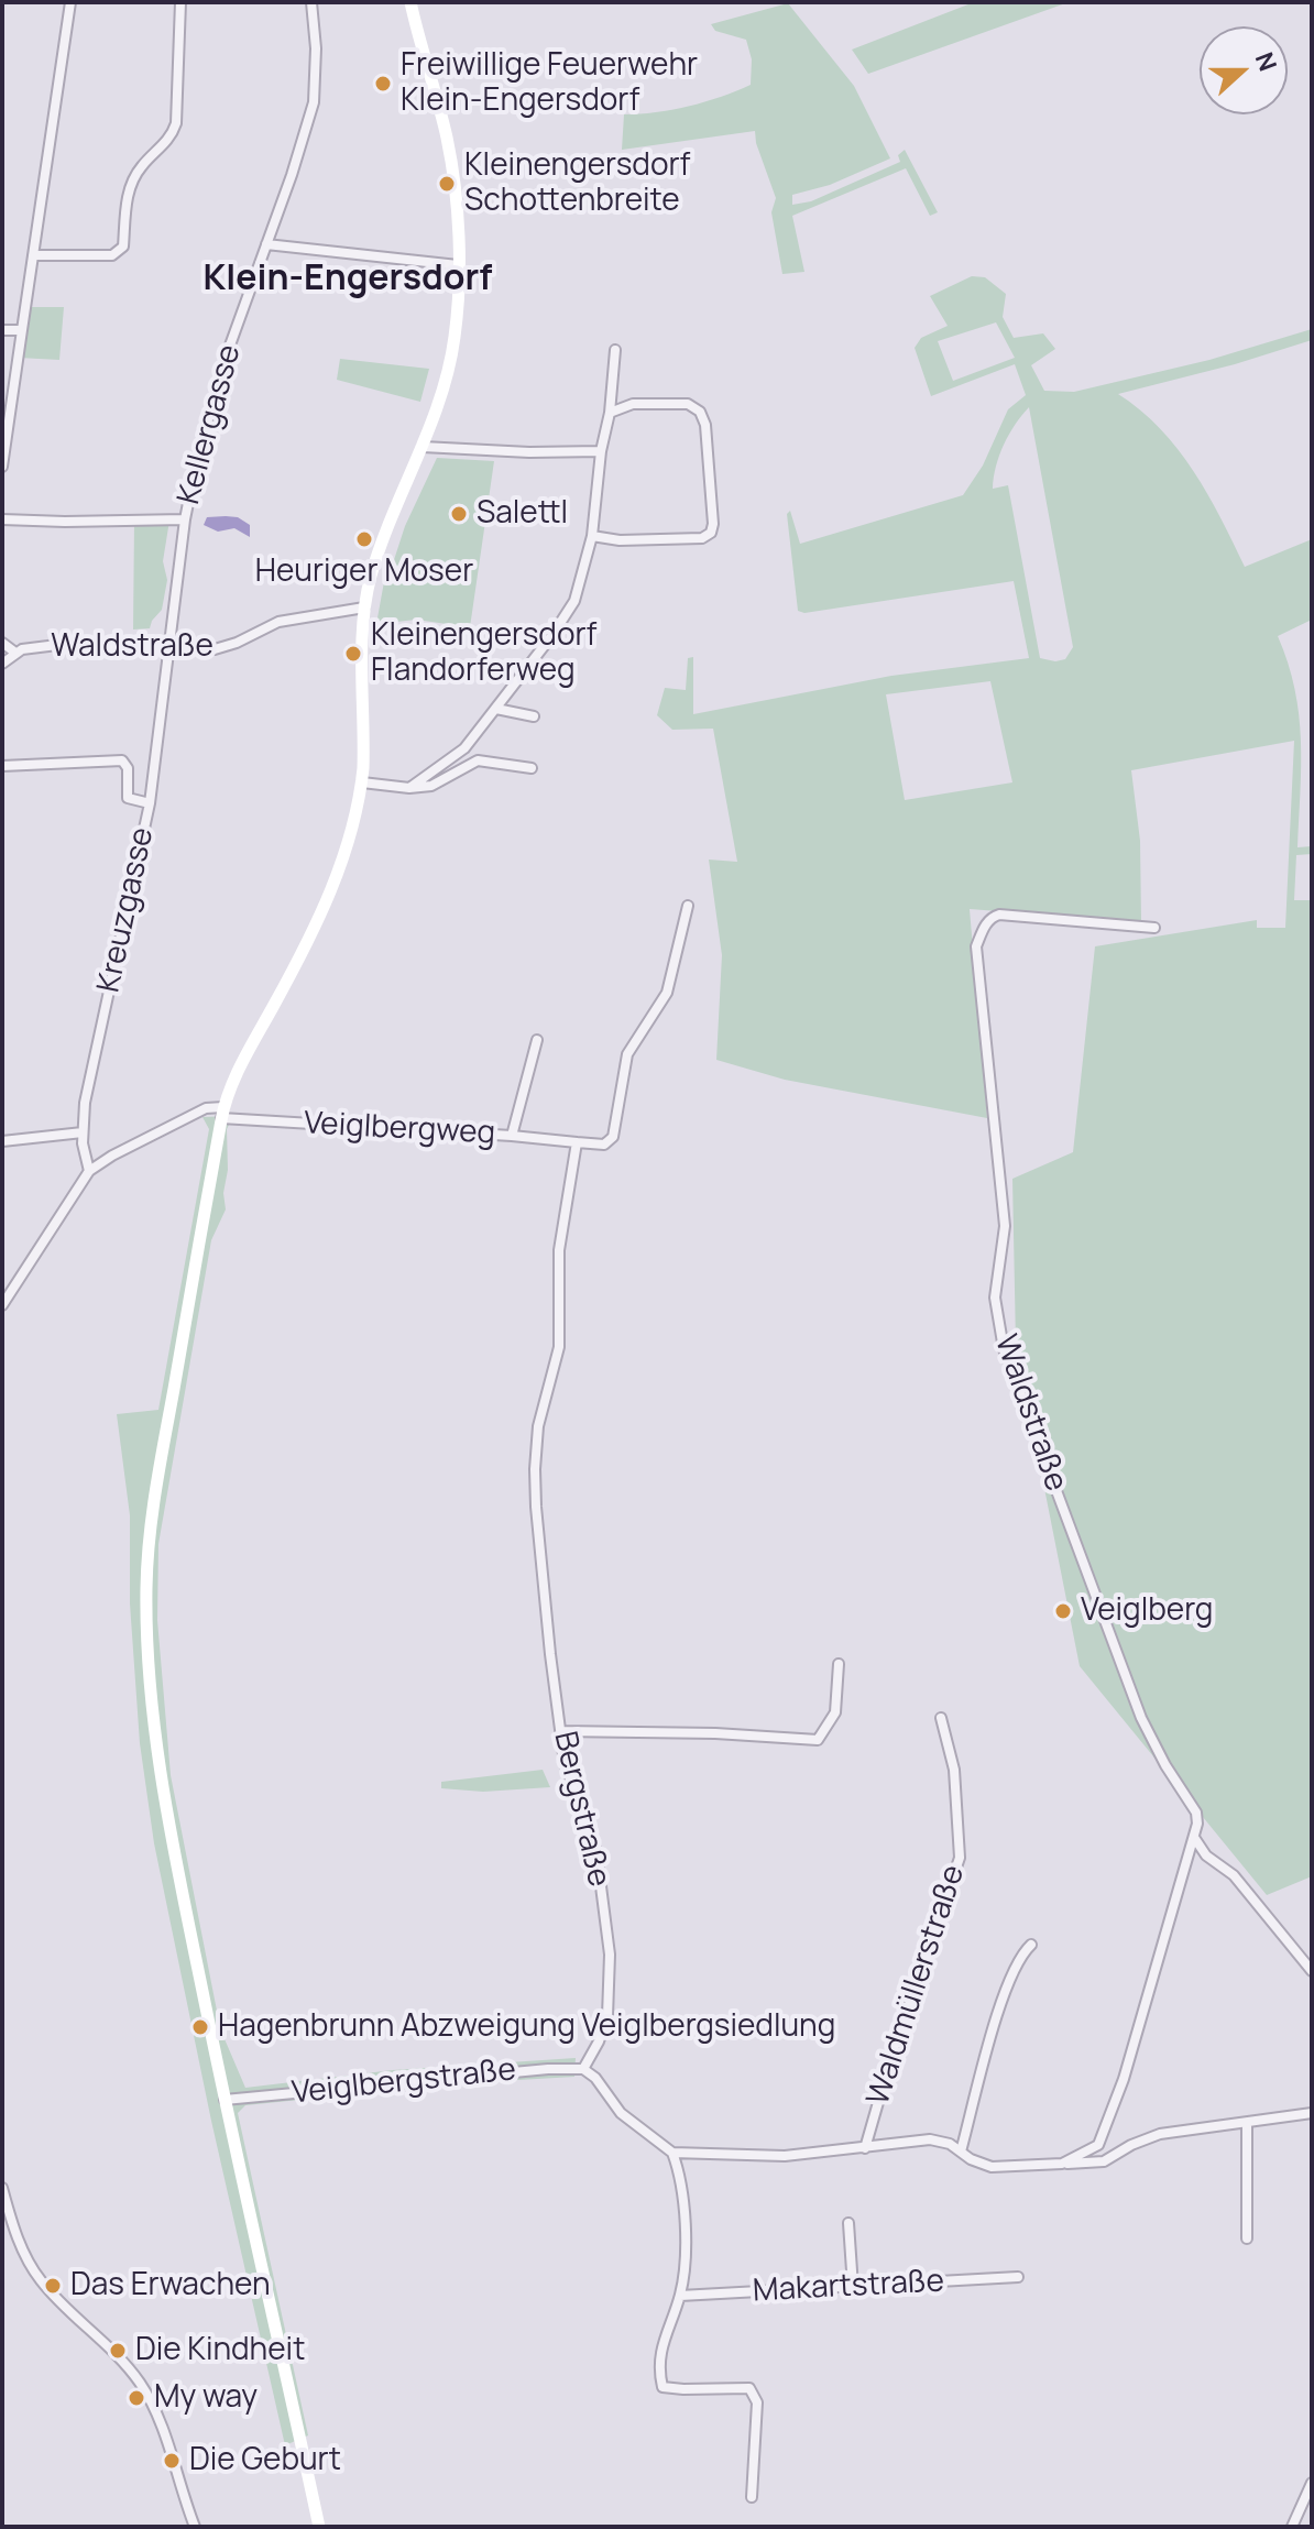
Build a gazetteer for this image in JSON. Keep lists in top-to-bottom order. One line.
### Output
{"streets":{"street":["Kellergasse","Waldstraße","Kreuzgasse","Veiglbergweg","Bergstraße","Waldmüllerstraße","Veiglbergstraße","Makartstraße"]},"crossings":[["Kellergasse","Waldstraße"],["Kellergasse","Kreuzgasse"],["Waldstraße","Kreuzgasse"],["Veiglbergweg","Bergstraße"],["Bergstraße","Veiglbergstraße"]],"districts":["Klein-Engersdorf"],"places":["Freiwillige Feuerwehr Klein-Engersdorf","Kleinengersdorf Schottenbreite","Salettl","Heuriger Moser","Kleinengersdorf Flandorferweg","Veiglberg","Hagenbrunn Abzweigung Veiglbergsiedlung","Das Erwachen","Die Kindheit","My way","Die Geburt"],"north":"right"}
